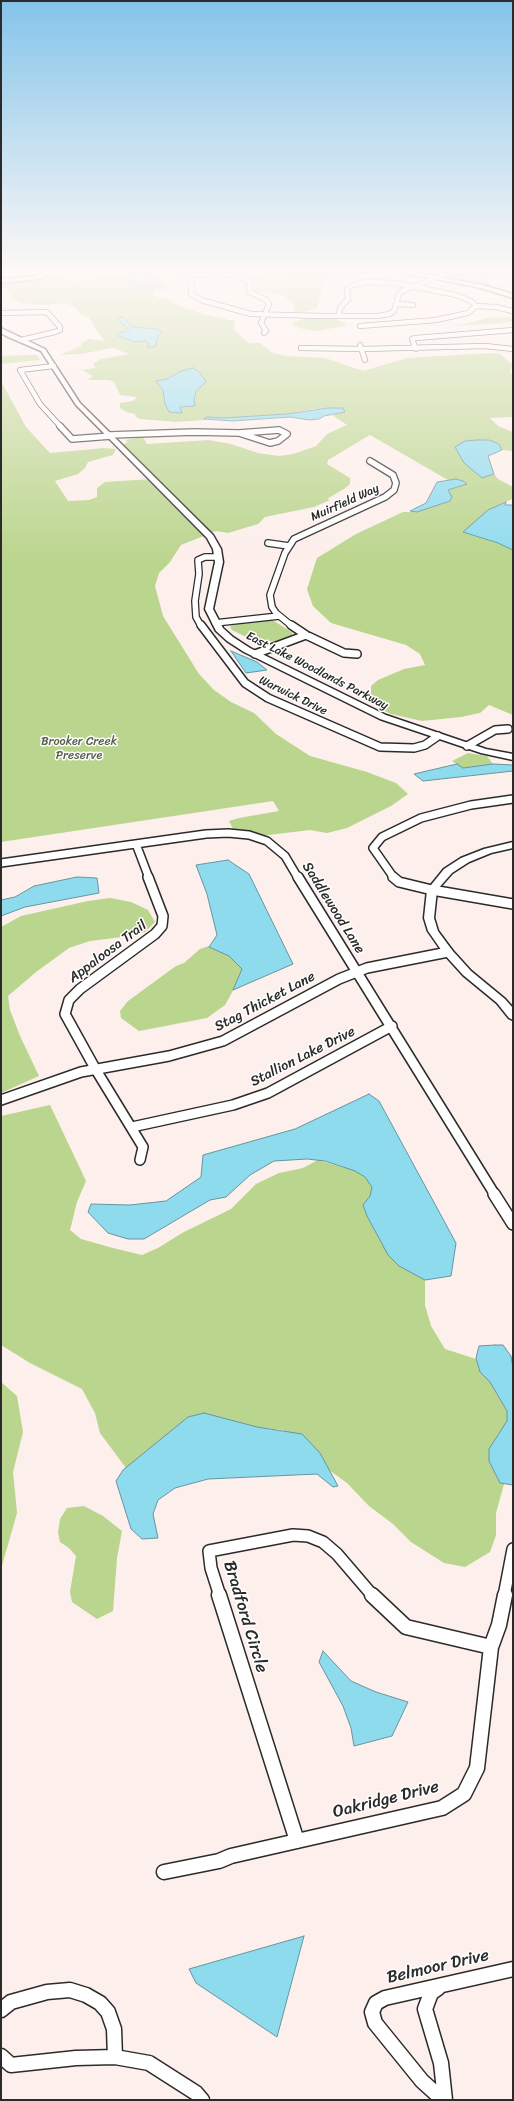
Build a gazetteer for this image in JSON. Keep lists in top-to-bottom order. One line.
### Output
{"streets":{"street":["Muirfield Way","East Lake Woodlands Parkway","Warwick Drive","Saddlewood Lane","Appaloosa Trail","Stag Thicket Lane","Stallion Lake Drive","Bradford Circle","Oakridge Drive","Belmoor Drive"]},"crossings":[["East Lake Woodlands Parkway","Warwick Drive"],["Saddlewood Lane","Appaloosa Trail"],["Saddlewood Lane","Stag Thicket Lane"],["Saddlewood Lane","Stallion Lake Drive"],["Appaloosa Trail","Stag Thicket Lane"],["Appaloosa Trail","Stallion Lake Drive"],["Bradford Circle","Oakridge Drive"]],"parks":["Brooker Creek Preserve"]}
